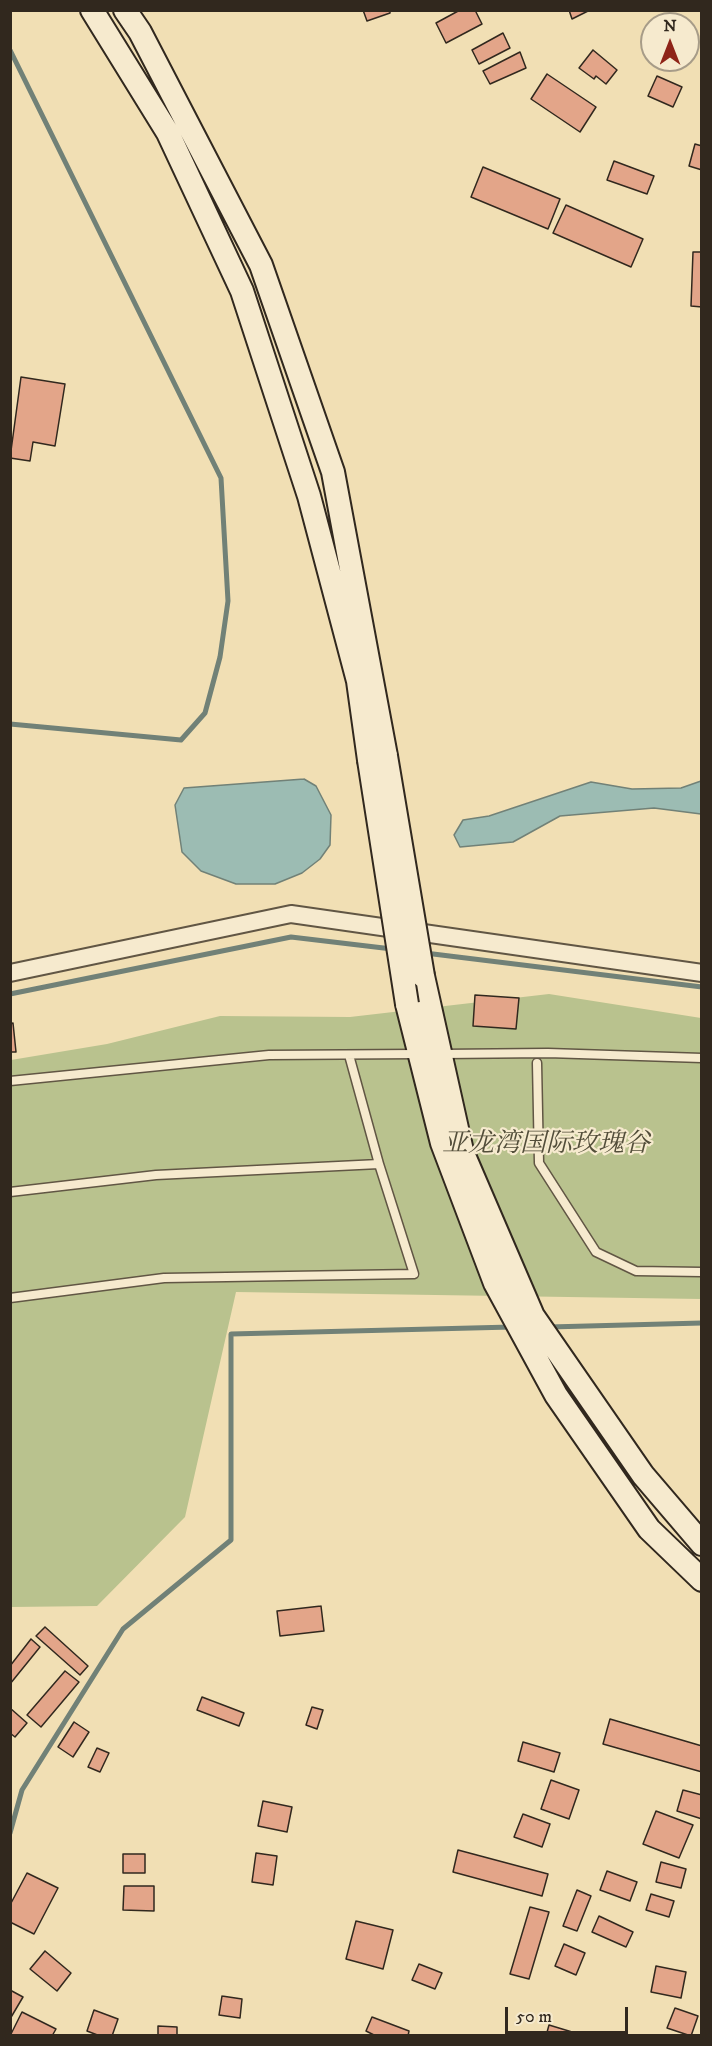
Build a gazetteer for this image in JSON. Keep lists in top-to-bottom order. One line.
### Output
{"parks":["亚龙湾国际玫瑰谷"],"scale_bar":"50 m","north":"top"}
